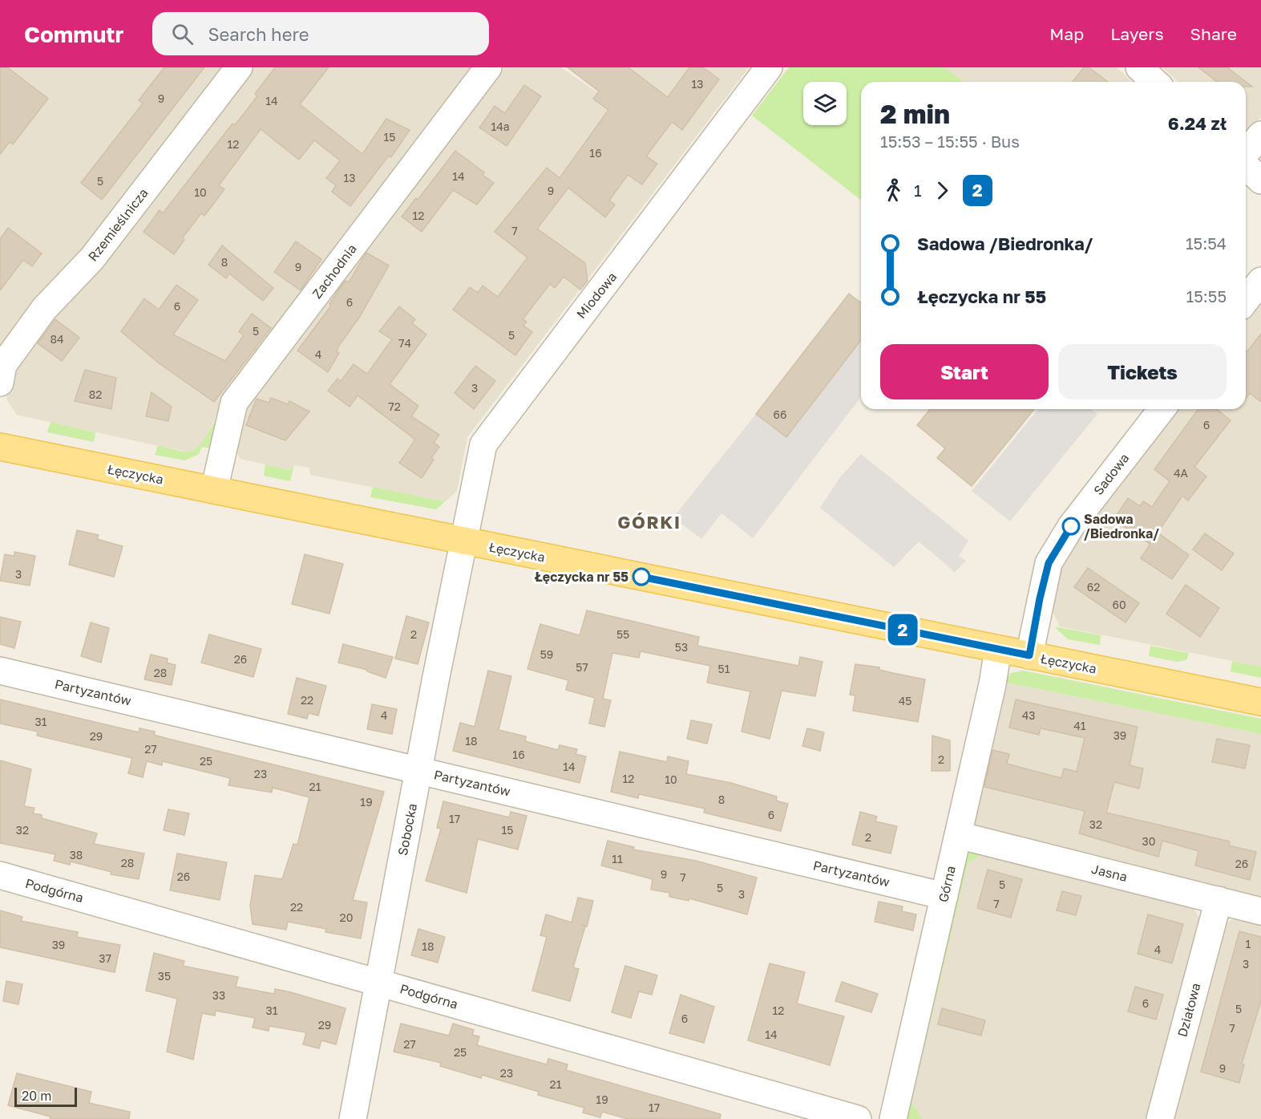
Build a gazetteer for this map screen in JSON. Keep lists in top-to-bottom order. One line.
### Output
{"streets":{"main road":["Łęczycka"],"street":["Rzemieślnicza","Zachodnia","Miodowa","Sadowa","Partyzantów","Sobocka","Jasna","Górna","Podgórna","Działowa"]},"crossings":[["Zachodnia","Łęczycka"],["Miodowa","Łęczycka"],["Miodowa","Sobocka"],["Łęczycka","Sadowa"],["Łęczycka","Sobocka"],["Łęczycka","Górna"],["Partyzantów","Sobocka"],["Partyzantów","Górna"],["Sobocka","Podgórna"],["Jasna","Górna"],["Jasna","Działowa"]],"districts":["GÓRKI"],"places":["Sadowa /Biedronka/","Łęczycka nr 55"],"lines":["bus line 2"],"house_numbers":["13","9","14","14a","15","12","16","14","13","5","9","10","12","7","8","9","6","6","5","5","84","74","4","3","82","72","66","6","4A","3","62","60","2","55","53","59","26","57","51","28","22","45","4","43","31","41","39","29","18","27","16","2","25","14","23","12","10","21","8","19","6","17","32","32","15","2","30","38","11","28","26","9","26","7","5","5","3","7","22","20","1","39","18","4","37","3","35","33","6","5","31","12","6","29","7","14","27","25","9","23","21","19","17"],"scale_bar":"20 m","page":{"header":"Commutr","search":"Search here","nav":["Map","Layers","Share"],"on_map":"2","heading":["2 min","15:53 – 15:55 · Bus","6.24 zł"],"legs":["1","2"],"list":[{"name":"Sadowa /Biedronka/","value":"15:54"},{"name":"Łęczycka nr 55","value":"15:55"}],"buttons":["Start","Tickets"],"scale":"20 m"}}
